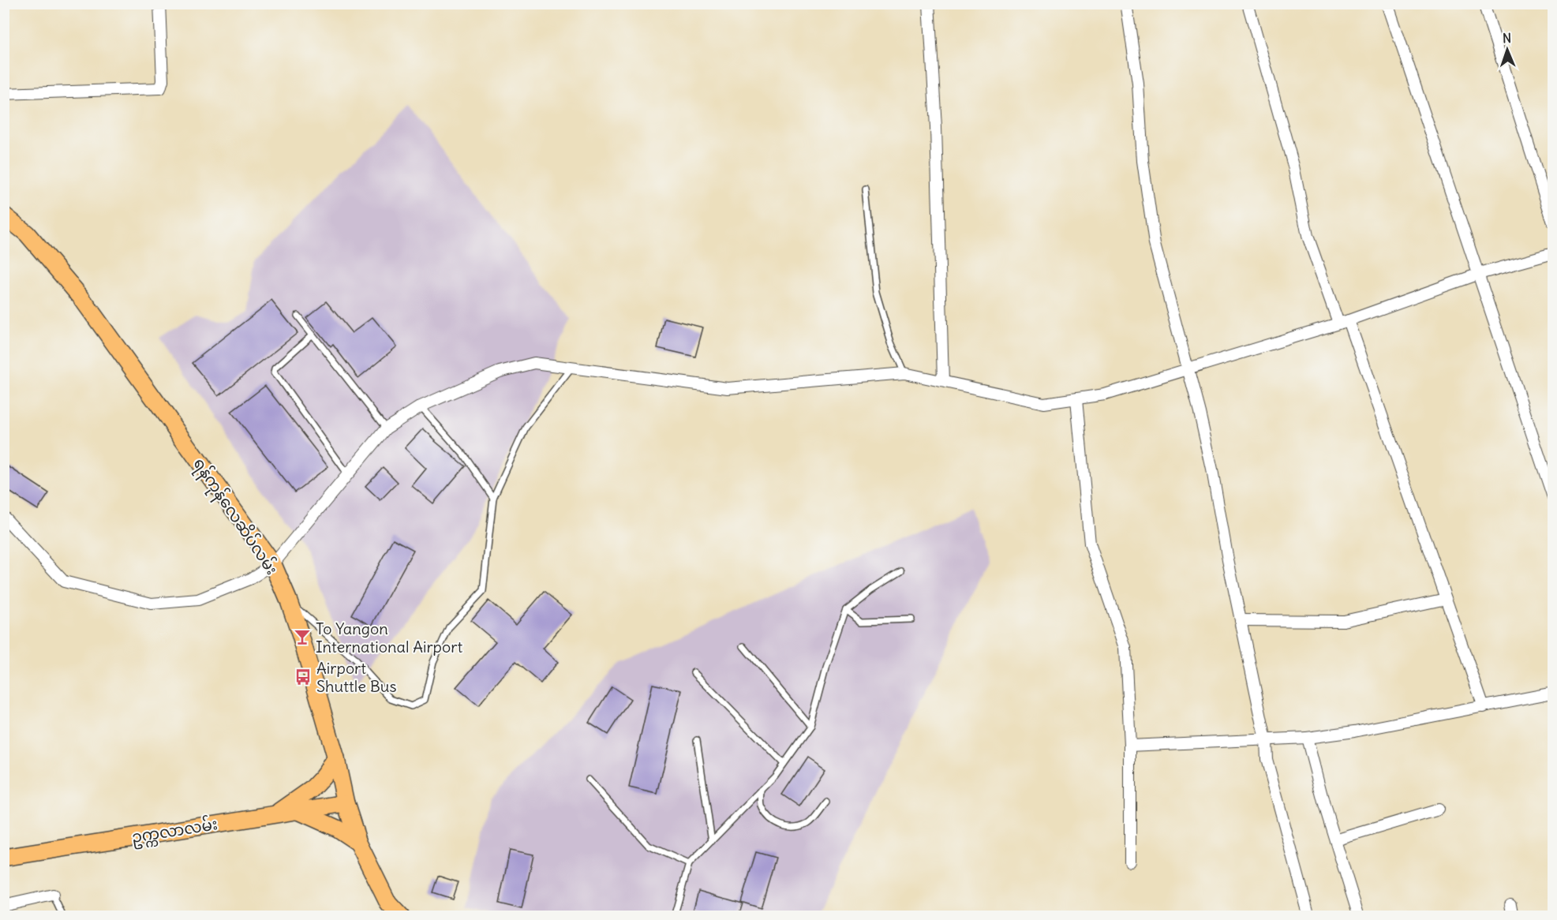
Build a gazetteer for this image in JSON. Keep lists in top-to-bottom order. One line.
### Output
{"streets":{"main road":["ရန်ကုန်လေဆိပ်လမ်း","ဥက္ကလာလမ်း"]},"crossings":[["ရန်ကုန်လေဆိပ်လမ်း","ဥက္ကလာလမ်း"]],"places":{"bar":["To Yangon International Airport"],"bus stop":["Airport Shuttle Bus"]},"north":"top"}
